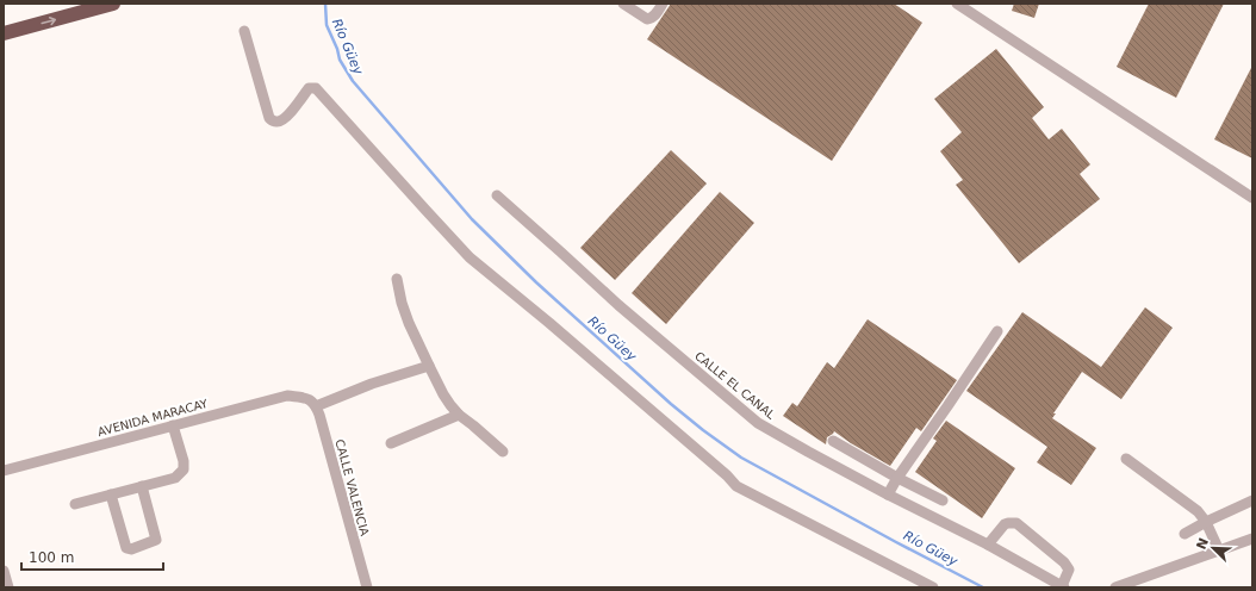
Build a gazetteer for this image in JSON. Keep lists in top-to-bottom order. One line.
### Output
{"streets":{"street":["CALLE EL CANAL","AVENIDA MARACAY","CALLE VALENCIA"]},"crossings":[["AVENIDA MARACAY","CALLE VALENCIA"]],"water":["Río Güey"],"scale_bar":"100 m","north":"top left"}
